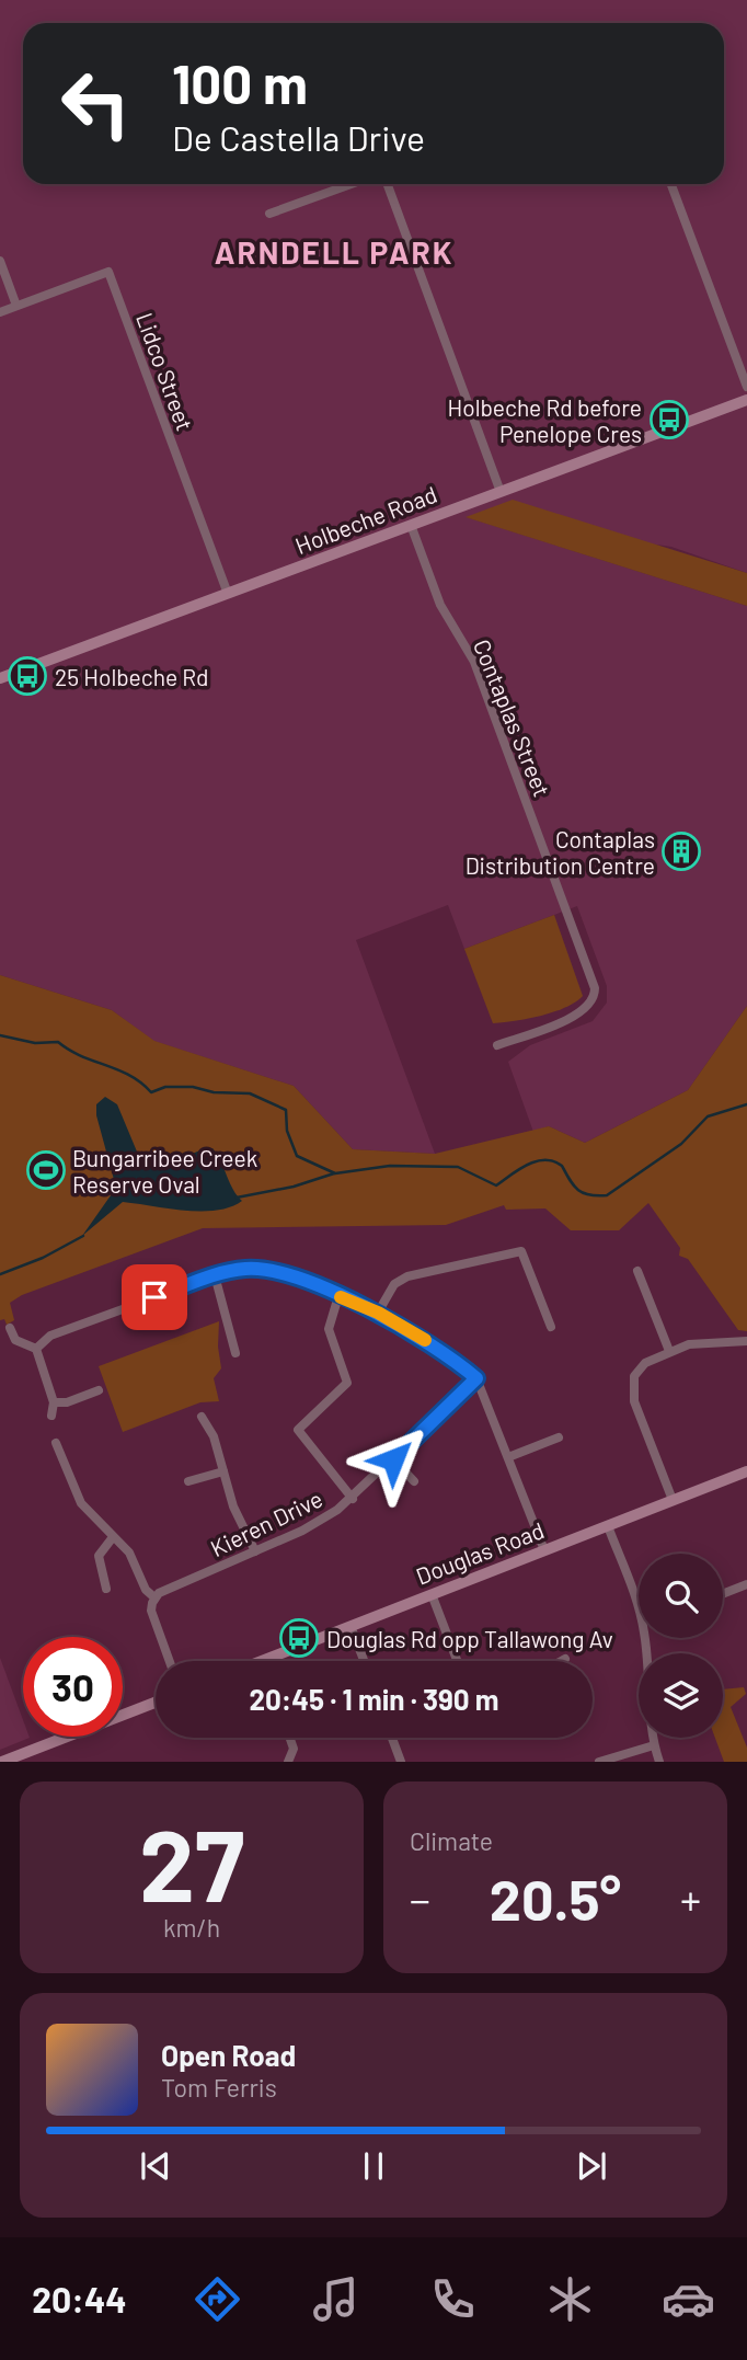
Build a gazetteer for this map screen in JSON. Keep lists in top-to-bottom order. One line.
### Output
{"streets":{"street":["Lidco Street","Holbeche Road","Contaplas Street","Kieren Drive","Douglas Road"]},"crossings":[["Lidco Street","Holbeche Road"],["Holbeche Road","Contaplas Street"]],"districts":["ARNDELL PARK"],"places":{"bus stop":["Holbeche Rd before Penelope Cres","25 Holbeche Rd","Douglas Rd opp Tallawong Av"],"building":["Contaplas Distribution Centre"],"sports":["Bungarribee Creek Reserve Oval"]},"page":{"turn":["100 m","De Castella Drive"],"limit":"30","trip":"20:45 · 1 min · 390 m","tile":[["27","km/h"],"Climate"],"heat":["−","20.5°","+"],"song":["Open Road","Tom Ferris"],"tabs":"20:44"}}
